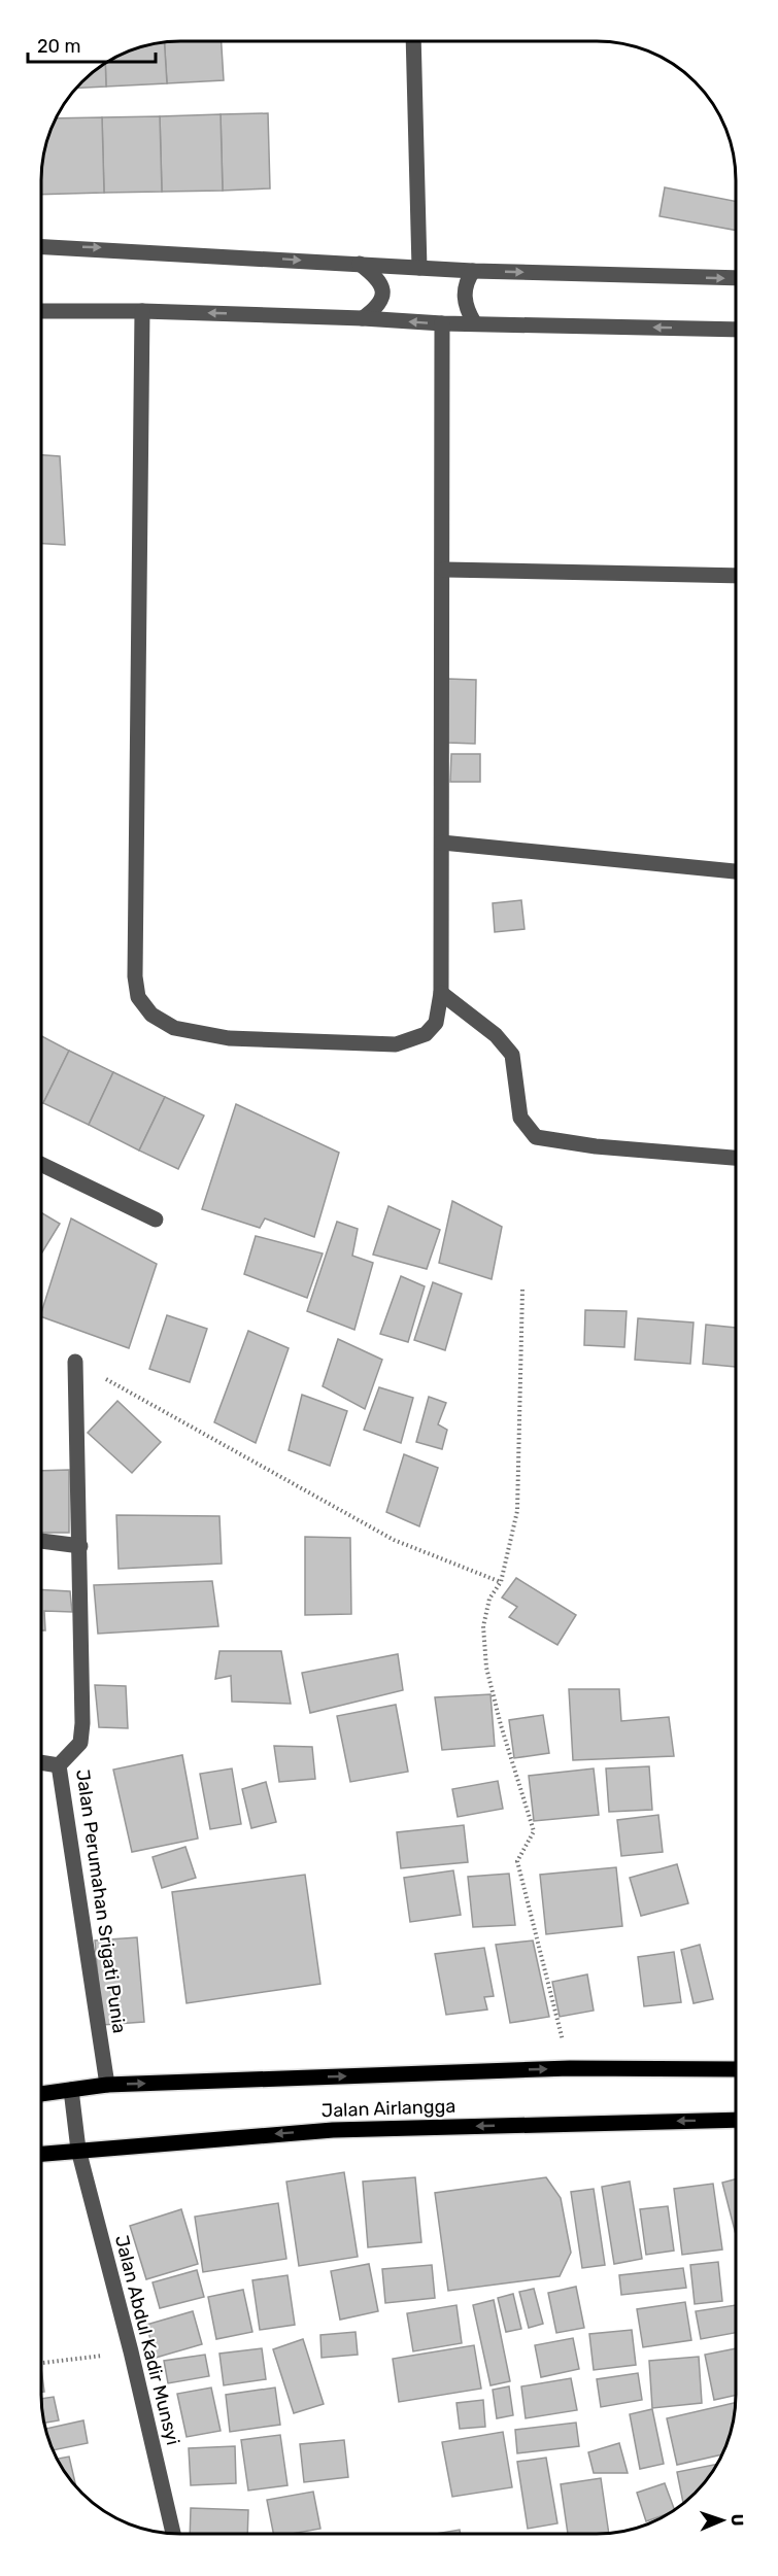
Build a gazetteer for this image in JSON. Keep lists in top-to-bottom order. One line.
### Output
{"streets":{"main road":["Jalan Airlangga"],"street":["Jalan Perumahan Srigati Punia","Jalan Abdul Kadir Munsyi"]},"crossings":[["Jalan Perumahan Srigati Punia","Jalan Airlangga"],["Jalan Airlangga","Jalan Abdul Kadir Munsyi"]],"scale_bar":"20 m","north":"right"}
